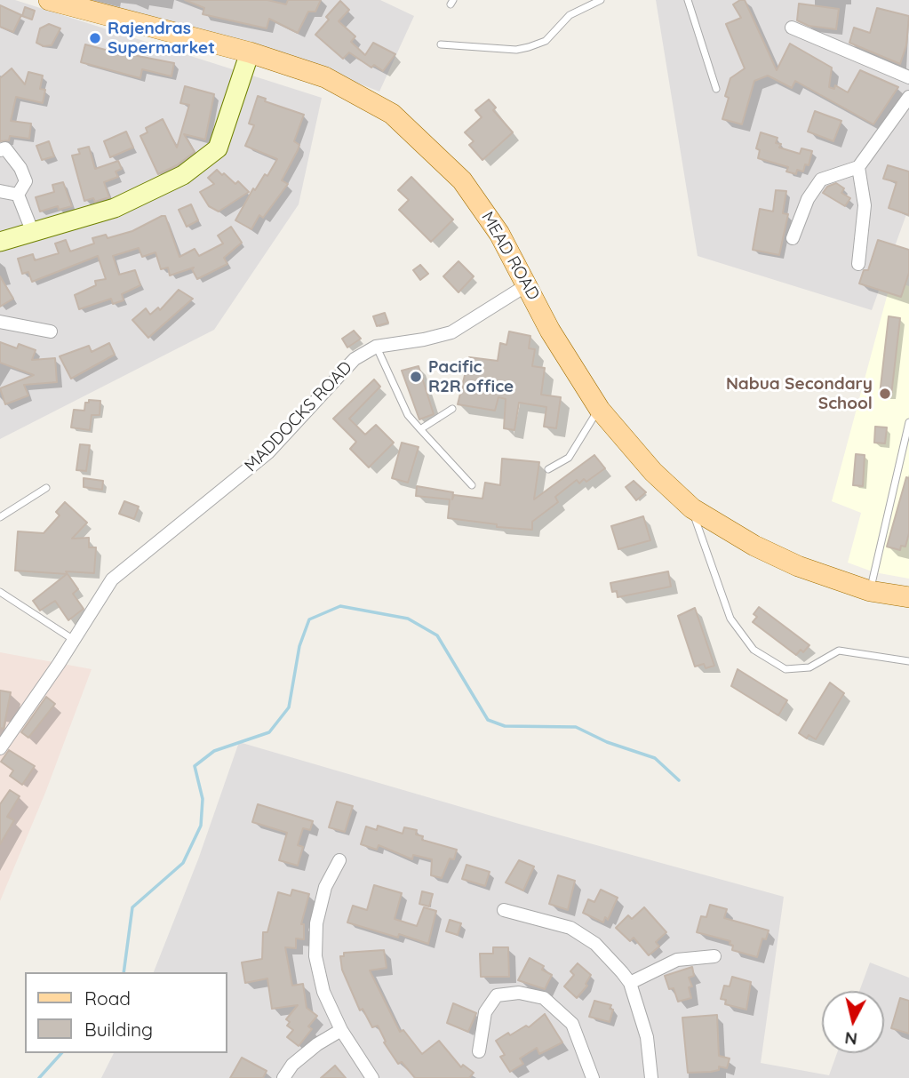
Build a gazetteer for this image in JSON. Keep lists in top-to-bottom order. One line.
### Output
{"streets":{"main road":["MEAD ROAD"],"street":["MADDOCKS ROAD"]},"crossings":[["MEAD ROAD","MADDOCKS ROAD"]],"places":["Rajendras Supermarket","Pacific R2R office","Nabua Secondary School"],"legend":["Road","Building"],"north":"bottom"}
